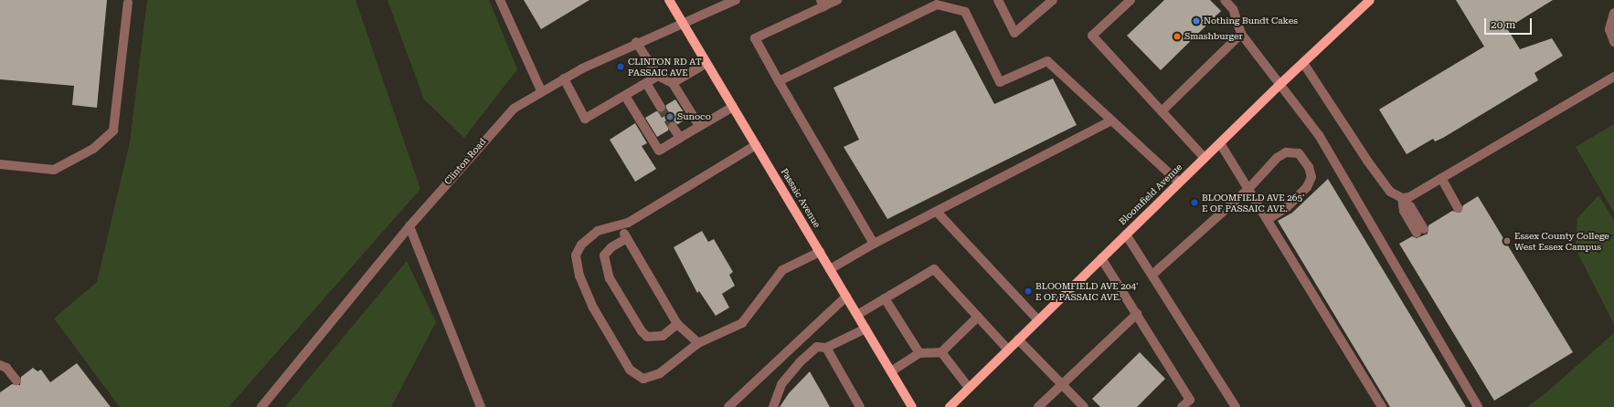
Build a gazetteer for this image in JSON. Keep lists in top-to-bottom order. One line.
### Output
{"streets":{"main road":["Bloomfield Avenue","Passaic Avenue"],"street":["Clinton Road"]},"crossings":[["Clinton Road","Passaic Avenue"]],"places":["Nothing Bundt Cakes","Smashburger","CLINTON RD AT PASSAIC AVE","Sunoco","BLOOMFIELD AVE 265' E OF PASSAIC AVE.","Essex County College West Essex Campus","BLOOMFIELD AVE 204' E OF PASSAIC AVE."],"scale_bar":"20 m"}
